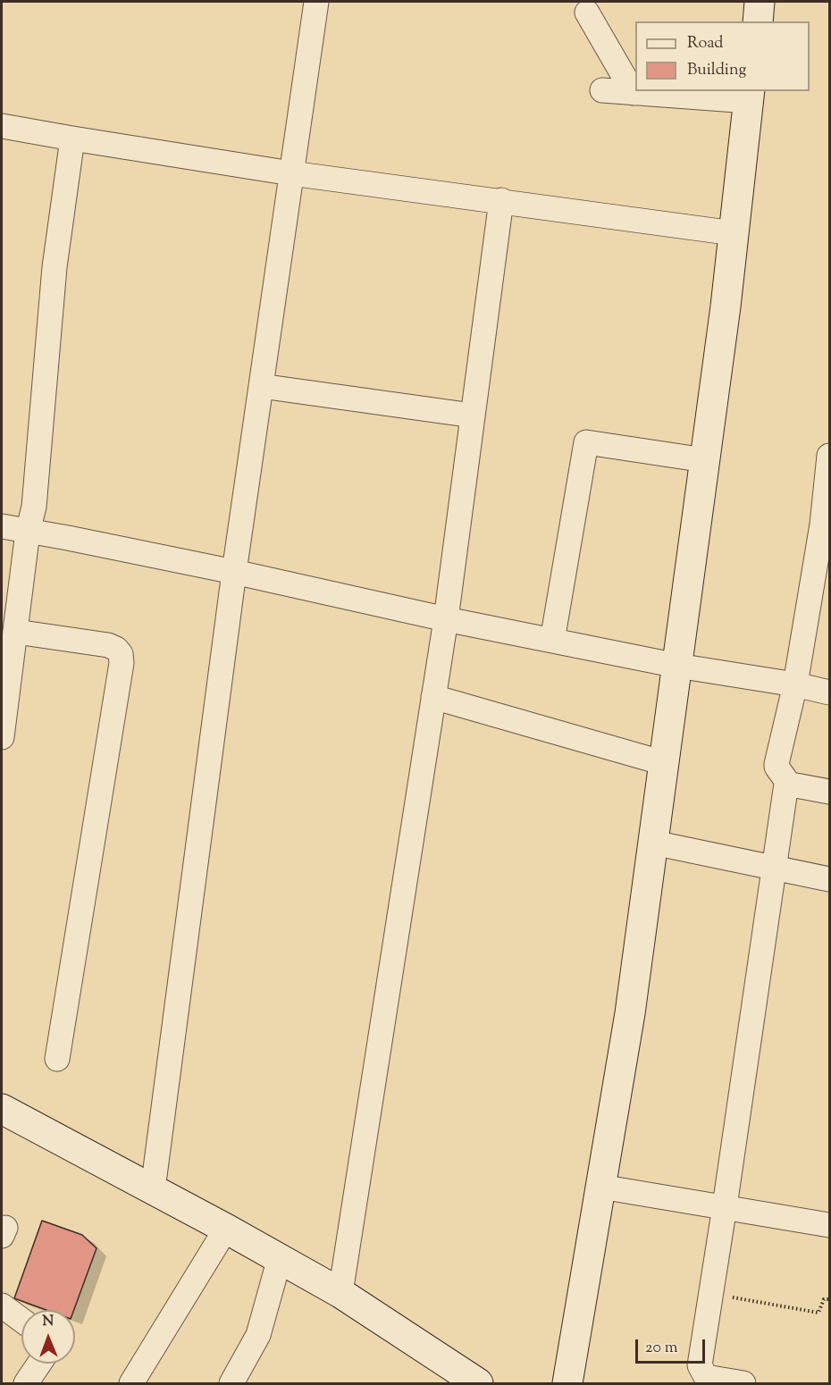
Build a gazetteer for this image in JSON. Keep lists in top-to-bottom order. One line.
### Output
{"legend":["Road","Building"],"scale_bar":"20 m","north":"top"}
